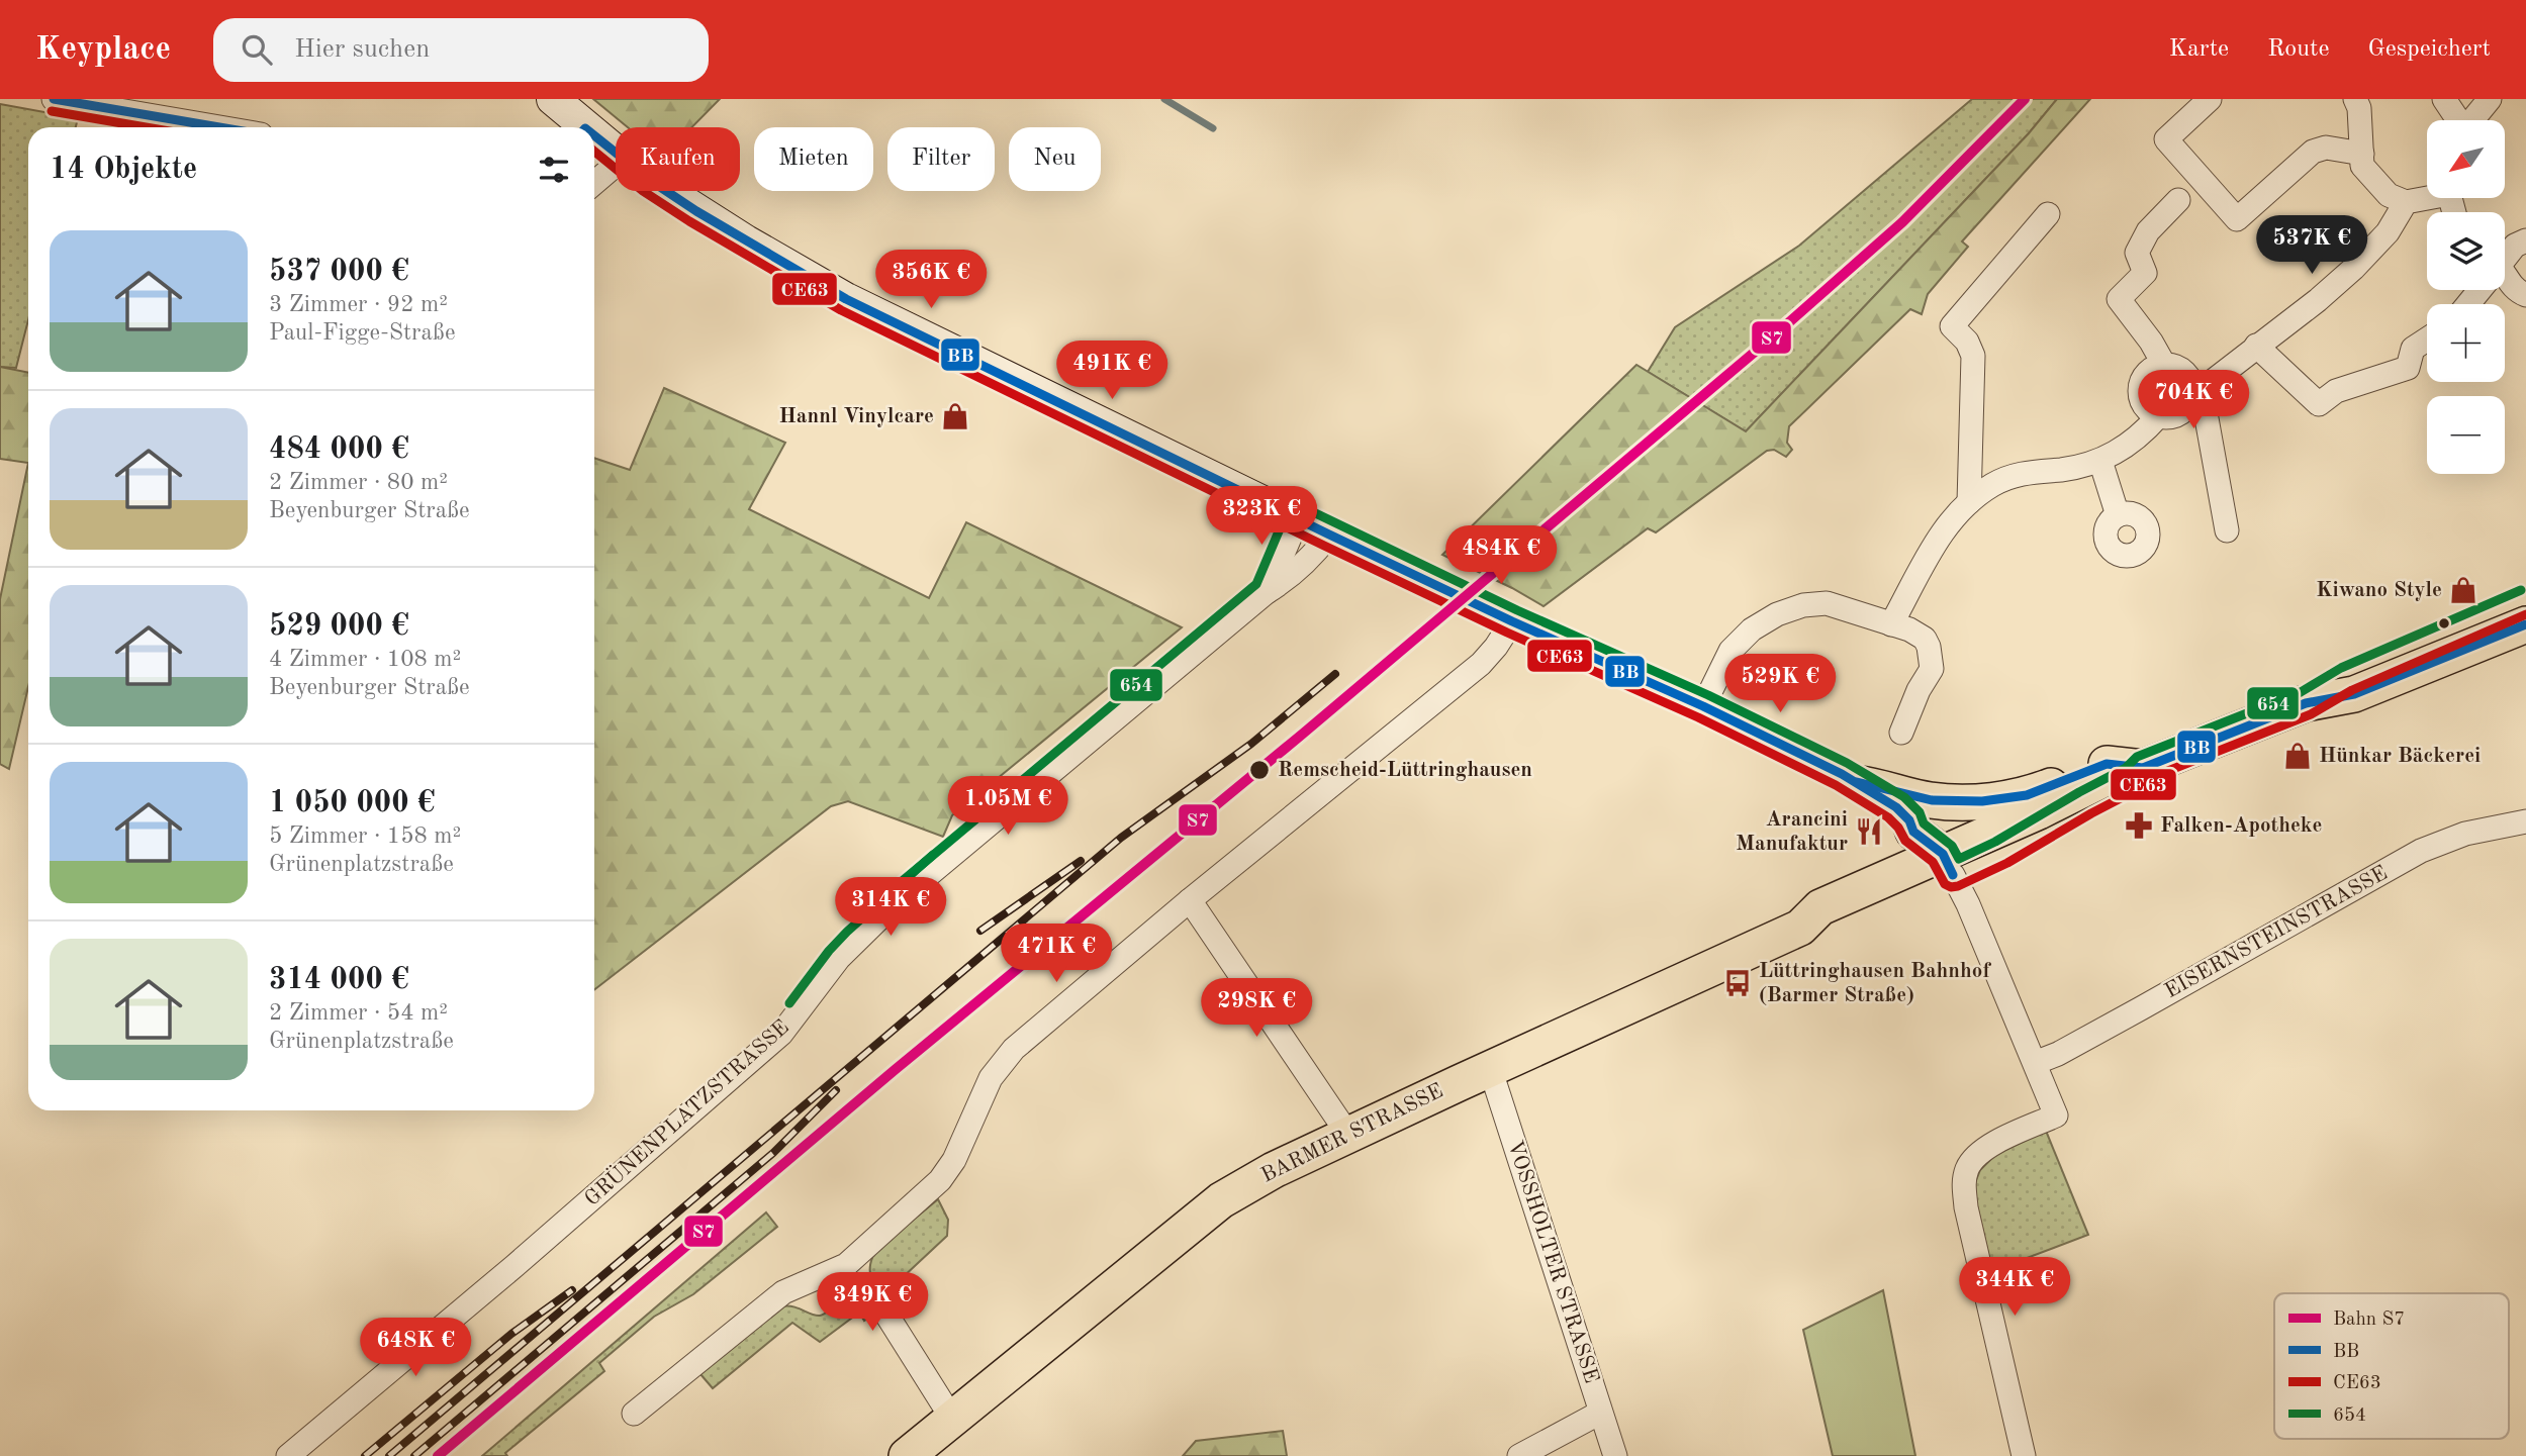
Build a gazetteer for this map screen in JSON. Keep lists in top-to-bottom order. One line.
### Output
{"streets":{"main road":["BARMER STRASSE"],"street":["EISERNSTEINSTRASSE","GRÜNENPLATZSTRASSE","VOSSHOLTER STRASSE"]},"crossings":[["BARMER STRASSE","VOSSHOLTER STRASSE"]],"places":{"shop":["Hannl Vinylcare","Kiwano Style","Hünkar Bäckerei"],"other":["Remscheid-Lüttringhausen"],"pharmacy":["Falken-Apotheke"],"restaurant":["Arancini Manufaktur"],"bus stop":["Lüttringhausen Bahnhof (Barmer Straße)"]},"lines":["rail line S7","transit line BB","transit line CE63","transit line 654"],"legend":["Bahn S7","BB","CE63","654"],"north":"bottom left","page":{"header":"Keyplace","search":"Hier suchen","nav":["Karte","Route","Gespeichert"],"map_buttons":["+","−"],"chip":["Kaufen","Mieten","Filter","Neu"],"heading":"14 Objekte","list":[{"name":"537 000 €","note":"3 Zimmer · 92 m² · Paul-Figge-Straße"},{"name":"484 000 €","note":"2 Zimmer · 80 m² · Beyenburger Straße"},{"name":"529 000 €","note":"4 Zimmer · 108 m² · Beyenburger Straße"},{"name":"1 050 000 €","note":"5 Zimmer · 158 m² · Grünenplatzstraße"},{"name":"314 000 €","note":"2 Zimmer · 54 m² · Grünenplatzstraße"}],"price":["537K €","356K €","491K €","704K €","323K €","484K €","529K €","1.05M €","314K €","471K €","298K €","344K €","349K €","648K €"]}}
